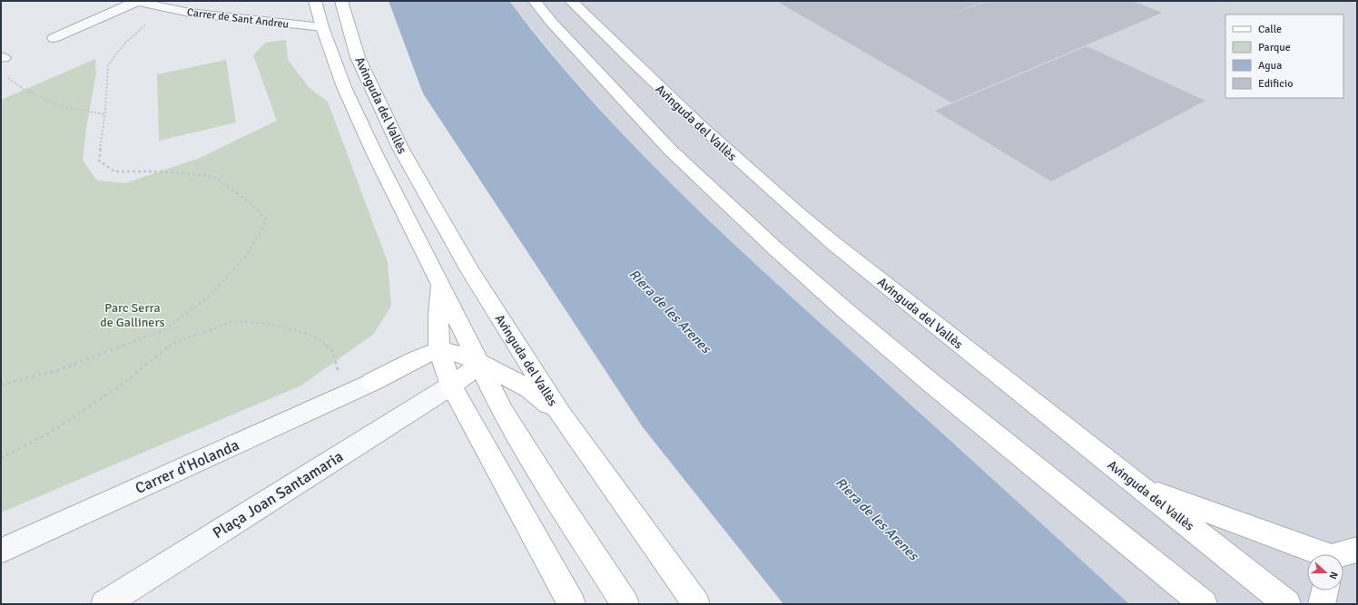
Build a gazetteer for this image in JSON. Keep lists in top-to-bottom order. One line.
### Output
{"streets":{"main road":["Avinguda del Vallès"],"street":["Carrer de Sant Andreu","Carrer d'Holanda","Plaça Joan Santamaria"]},"crossings":[["Carrer de Sant Andreu","Avinguda del Vallès"]],"water":["Riera de les Arenes"],"parks":["Parc Serra de Galliners"],"legend":["Calle","Parque","Agua","Edificio"],"north":"right"}
